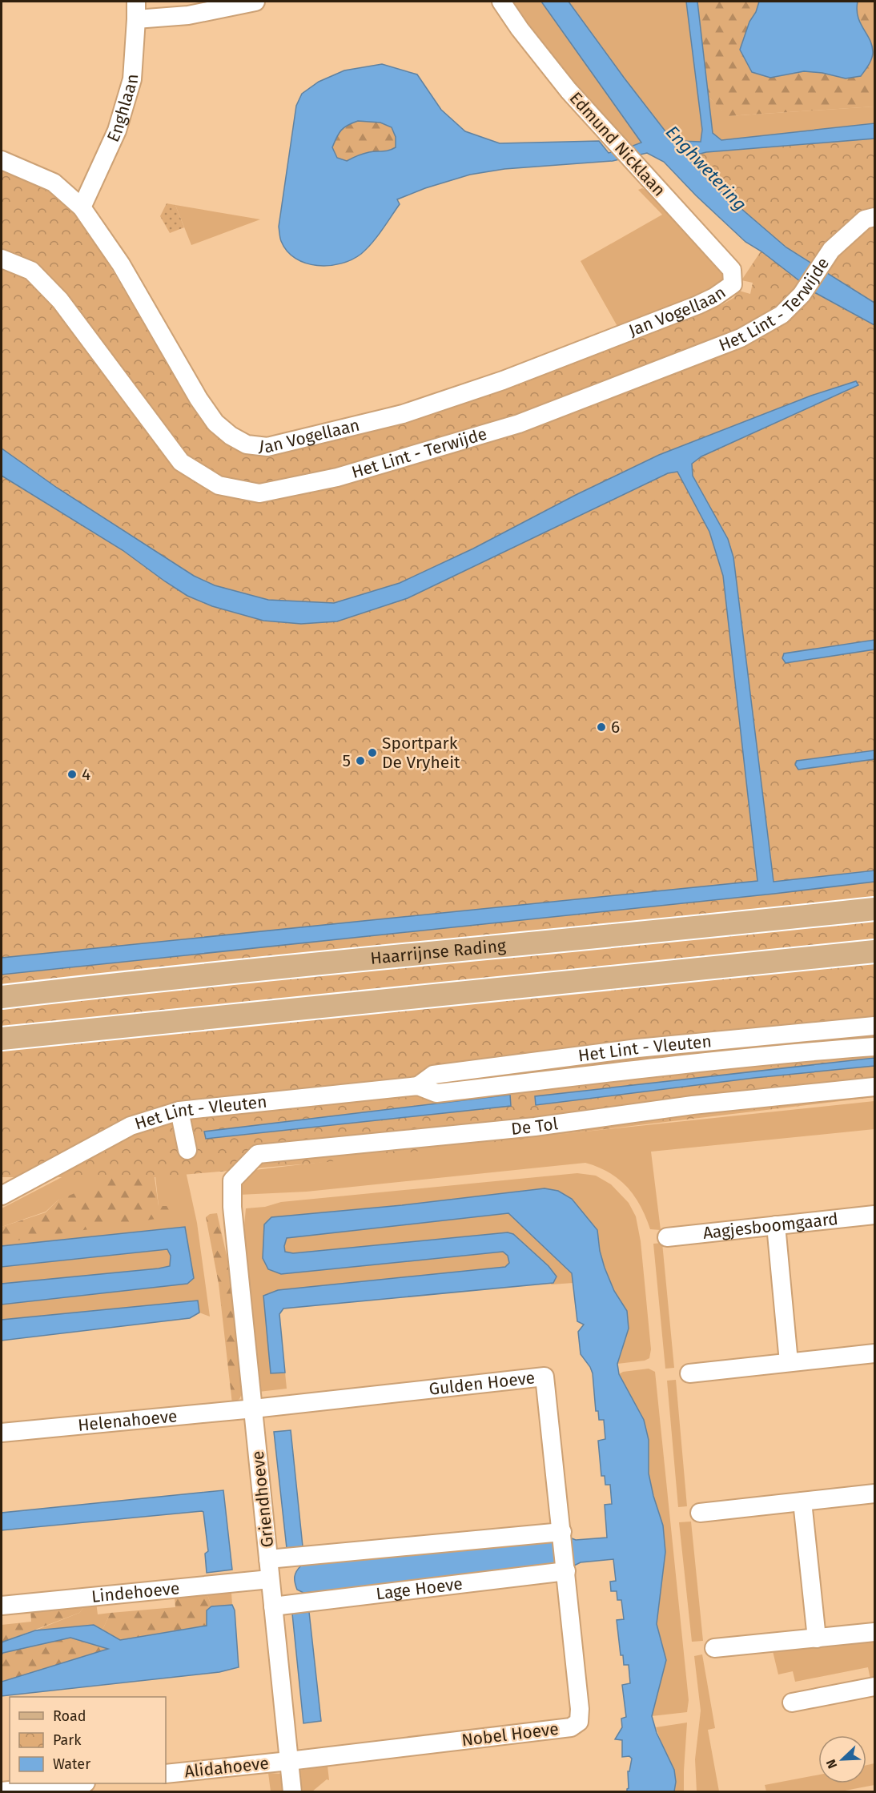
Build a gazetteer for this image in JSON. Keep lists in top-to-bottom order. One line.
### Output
{"streets":{"main road":["Haarrijnse Rading"],"street":["Enghlaan","Edmund Nicklaan","Het Lint - Terwijde","Jan Vogellaan","Het Lint - Vleuten","De Tol","Aagjesboomgaard","Gulden Hoeve","Helenahoeve","Griendhoeve","Lage Hoeve","Lindehoeve","Nobel Hoeve","Alidahoeve"]},"crossings":[["Enghlaan","Jan Vogellaan"],["Edmund Nicklaan","Jan Vogellaan"],["De Tol","Griendhoeve"],["Gulden Hoeve","Helenahoeve"],["Gulden Hoeve","Griendhoeve"],["Gulden Hoeve","Lage Hoeve"],["Gulden Hoeve","Nobel Hoeve"],["Helenahoeve","Griendhoeve"],["Griendhoeve","Lage Hoeve"],["Griendhoeve","Lindehoeve"],["Griendhoeve","Nobel Hoeve"],["Griendhoeve","Alidahoeve"],["Lage Hoeve","Nobel Hoeve"],["Nobel Hoeve","Alidahoeve"]],"water":["Enghwetering"],"places":["6","Sportpark De Vryheit","5","4"],"legend":["Road","Park","Water"],"north":"bottom left"}
